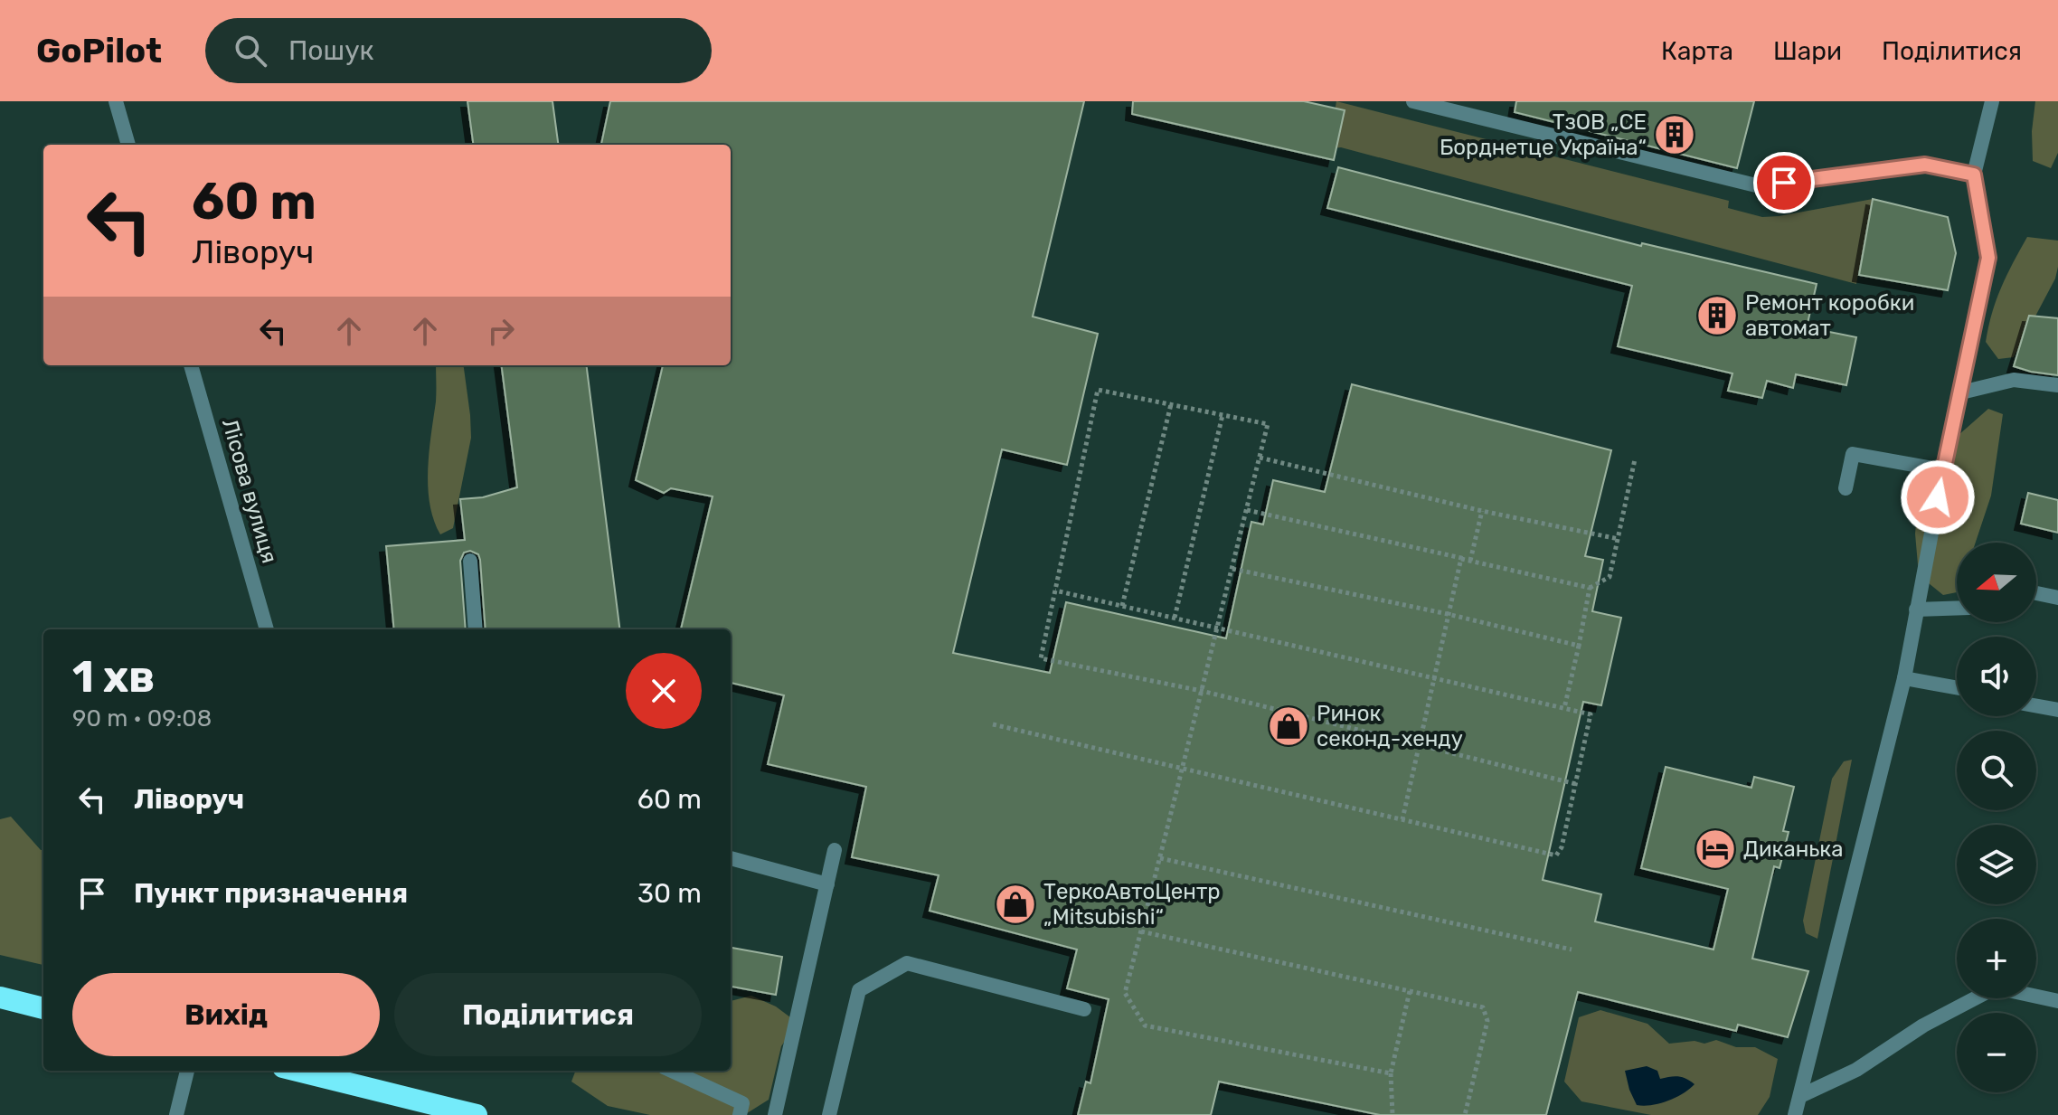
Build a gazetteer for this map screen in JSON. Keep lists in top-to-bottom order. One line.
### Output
{"streets":{"street":["Лісова вулиця"]},"places":{"building":["ТзОВ „СЕ Борднетце Україна“","Ремонт коробки автомат"],"shop":["Ринок секонд-хенду","ТеркоАвтоЦентр „Mitsubishi“"],"hotel":["Диканька"]},"north":"left","page":{"header":"GoPilot","search":"Пошук","nav":["Карта","Шари","Поділитися"],"turn":["60 m","Ліворуч"],"map_buttons":["+","−"],"heading":["1 хв","90 m · 09:08"],"list":[{"name":"Ліворуч","value":"60 m"},{"name":"Пункт призначення","value":"30 m"}],"buttons":["Вихід","Поділитися"]}}
